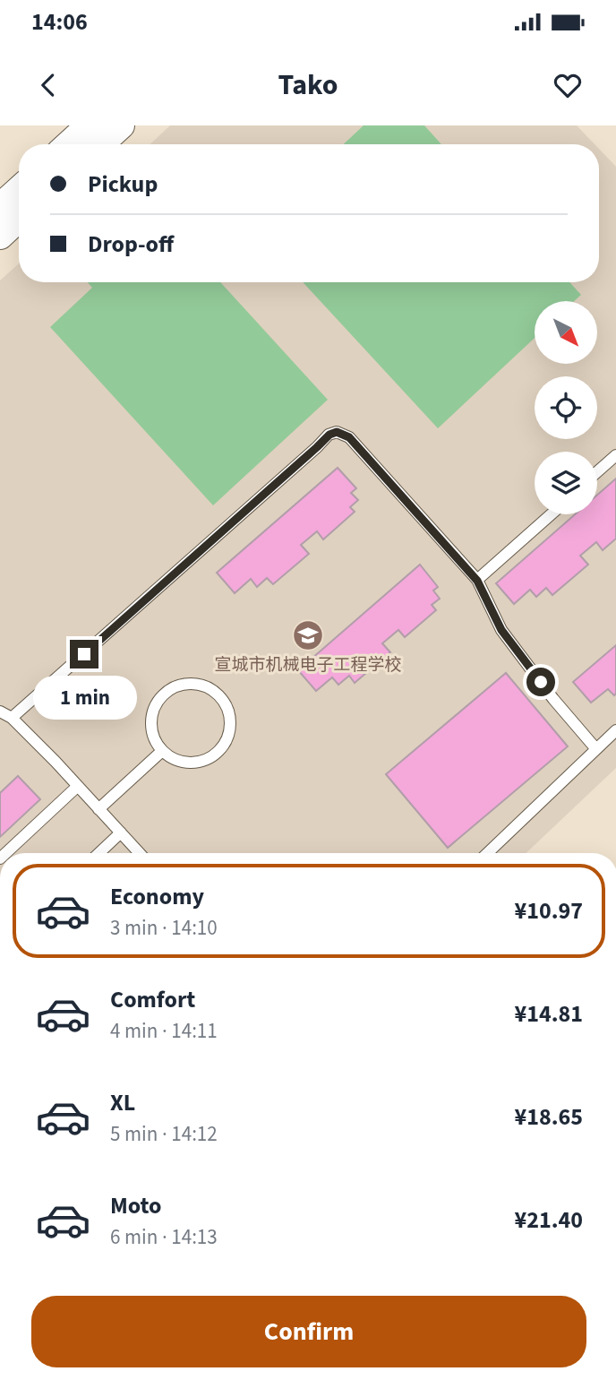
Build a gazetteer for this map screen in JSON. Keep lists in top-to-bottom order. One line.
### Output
{"places":{"school or university":["宣城市机械电子工程学校"]},"north":"bottom right","page":{"status":"14:06","header":"Tako","banner":["Pickup","Drop-off"],"bubble":"1 min","list":[{"name":"Economy","note":"3 min · 14:10","value":"¥10.97"},{"name":"Comfort","note":"4 min · 14:11","value":"¥14.81"},{"name":"XL","note":"5 min · 14:12","value":"¥18.65"},{"name":"Moto","note":"6 min · 14:13","value":"¥21.40"}],"buttons":"Confirm"}}
